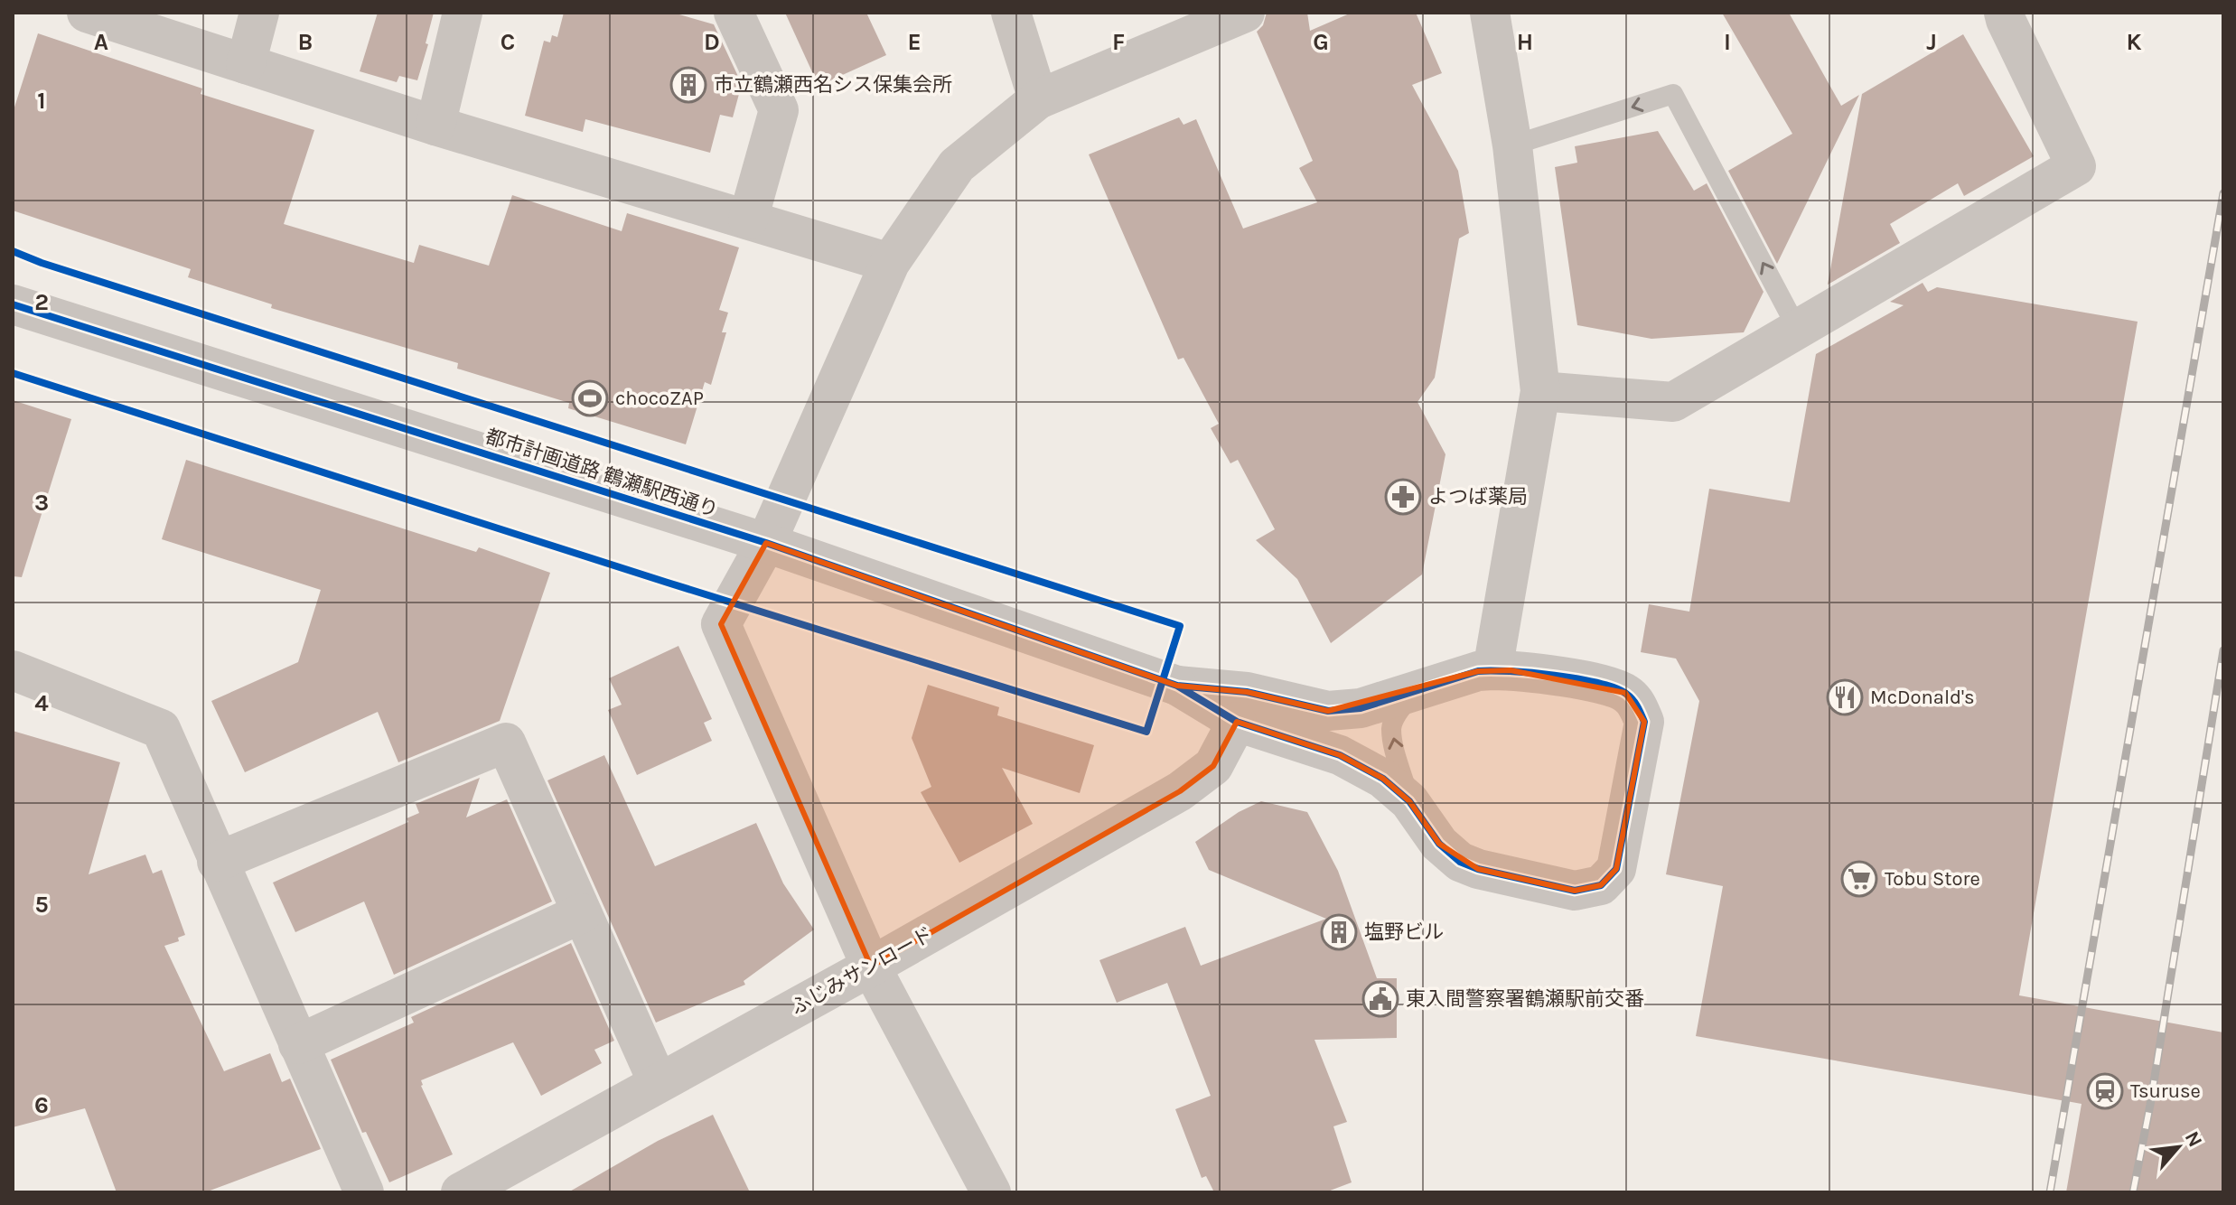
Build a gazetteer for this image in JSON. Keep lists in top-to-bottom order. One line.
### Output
{"streets":{"street":["都市計画道路 鶴瀬駅西通り","ふじみサンロード"]},"places":{"building":["市立鶴瀬西名シス保集会所","塩野ビル"],"sports":["chocoZAP"],"pharmacy":["よつば薬局"],"restaurant":["McDonald's"],"supermarket":["Tobu Store"],"public building":["東入間警察署鶴瀬駅前交番"],"station":["Tsuruse"]},"north":"top right","grid":{"columns":["A","B","C","D","E","F","G","H","I","J","K"],"rows":["1","2","3","4","5","6"]}}
